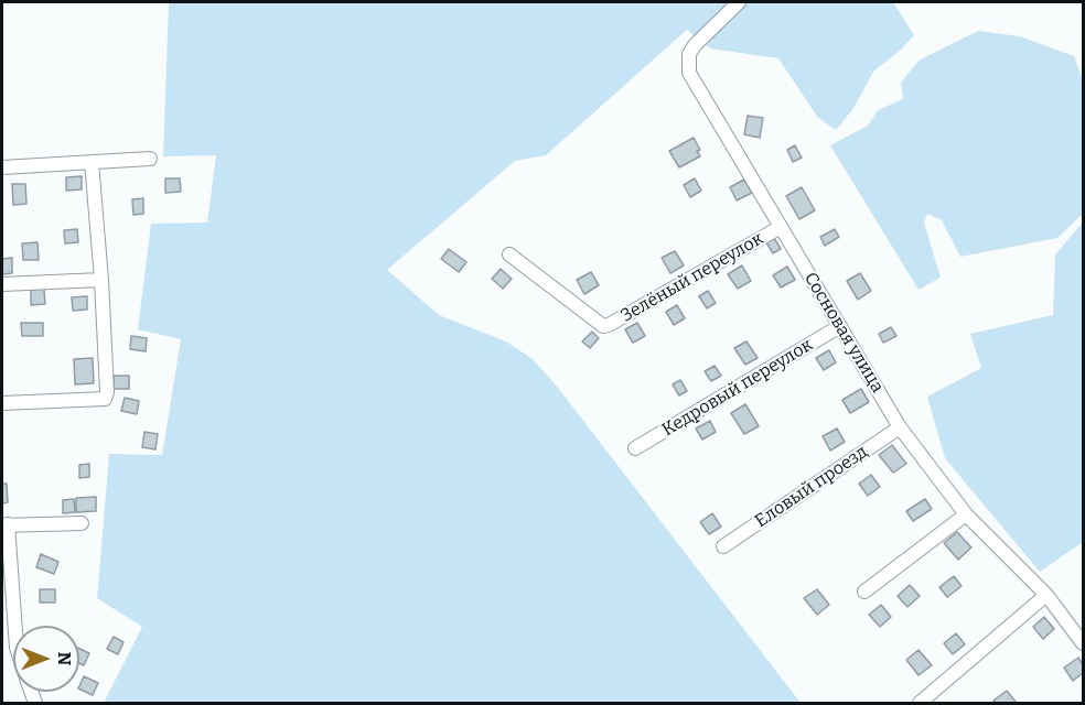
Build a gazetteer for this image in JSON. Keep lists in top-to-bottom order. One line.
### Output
{"streets":{"street":["Зелёный переулок","Сосновая улица","Кедровый переулок","Еловый проезд"]},"crossings":[["Зелёный переулок","Сосновая улица"],["Сосновая улица","Кедровый переулок"],["Сосновая улица","Еловый проезд"]],"north":"right"}
